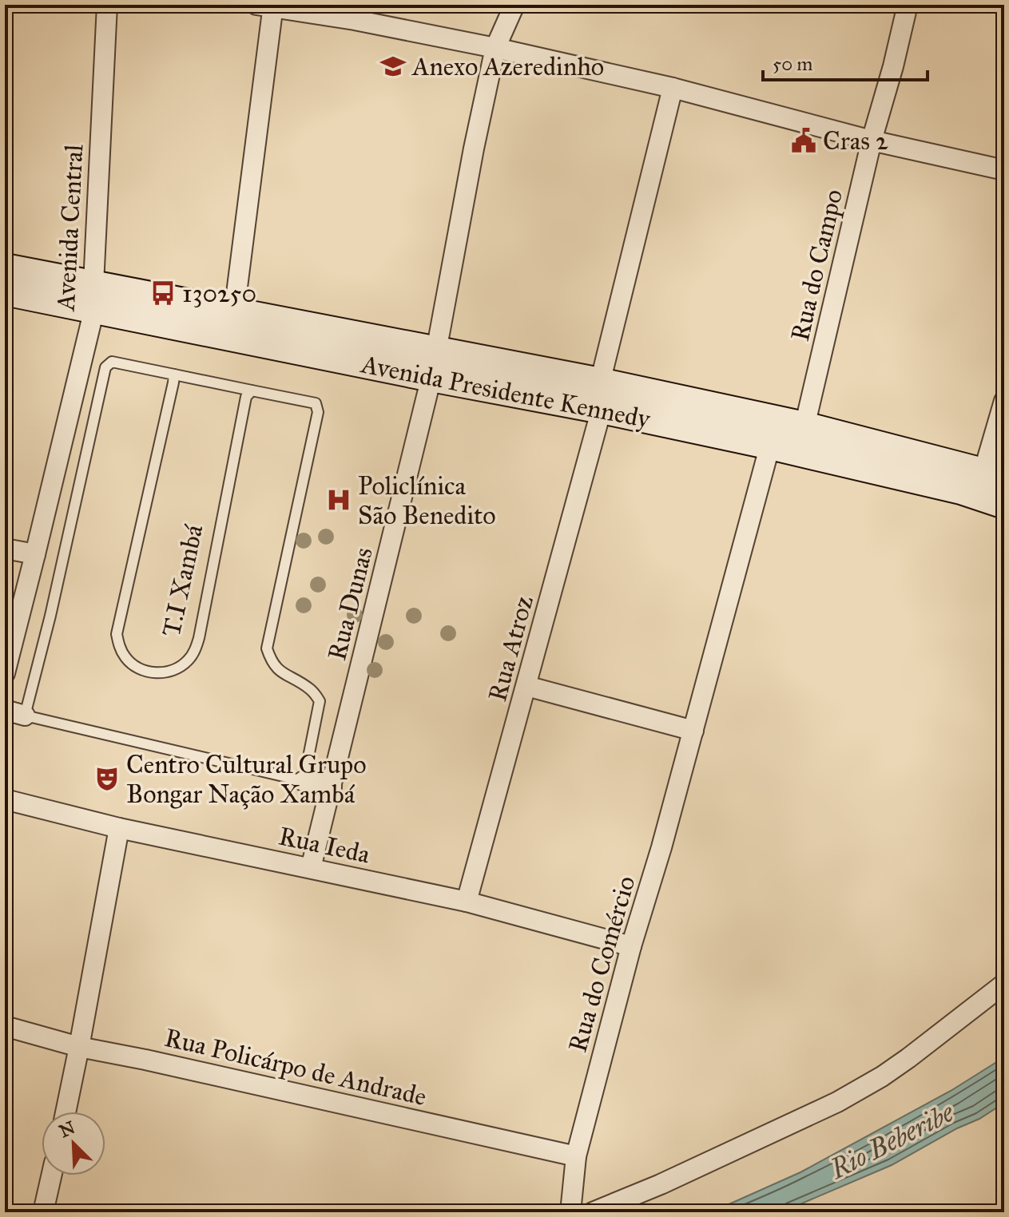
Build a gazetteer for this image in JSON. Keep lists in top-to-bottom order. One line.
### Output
{"streets":{"main road":["Avenida Presidente Kennedy"],"street":["Avenida Central","Rua do Campo","Rua Dunas","Rua Atroz","Rua Ieda","Rua do Comércio","Rua Policárpo de Andrade"],"lane":["T.I Xambá"]},"crossings":[["Avenida Central","Avenida Presidente Kennedy"],["Rua do Campo","Avenida Presidente Kennedy"],["Avenida Presidente Kennedy","Rua Dunas"],["Avenida Presidente Kennedy","Rua Atroz"],["Avenida Presidente Kennedy","Rua do Comércio"],["Rua Dunas","Rua Ieda"],["Rua Atroz","Rua Ieda"],["Rua Ieda","Rua do Comércio"],["Rua do Comércio","Rua Policárpo de Andrade"]],"water":["Rio Beberibe"],"places":{"school or university":["Anexo Azeredinho"],"public building":["Cras 2"],"bus stop":["130250"],"hospital":["Policlínica São Benedito"],"theatre":["Centro Cultural Grupo Bongar Nação Xambá"]},"scale_bar":"50 m","north":"top left"}
